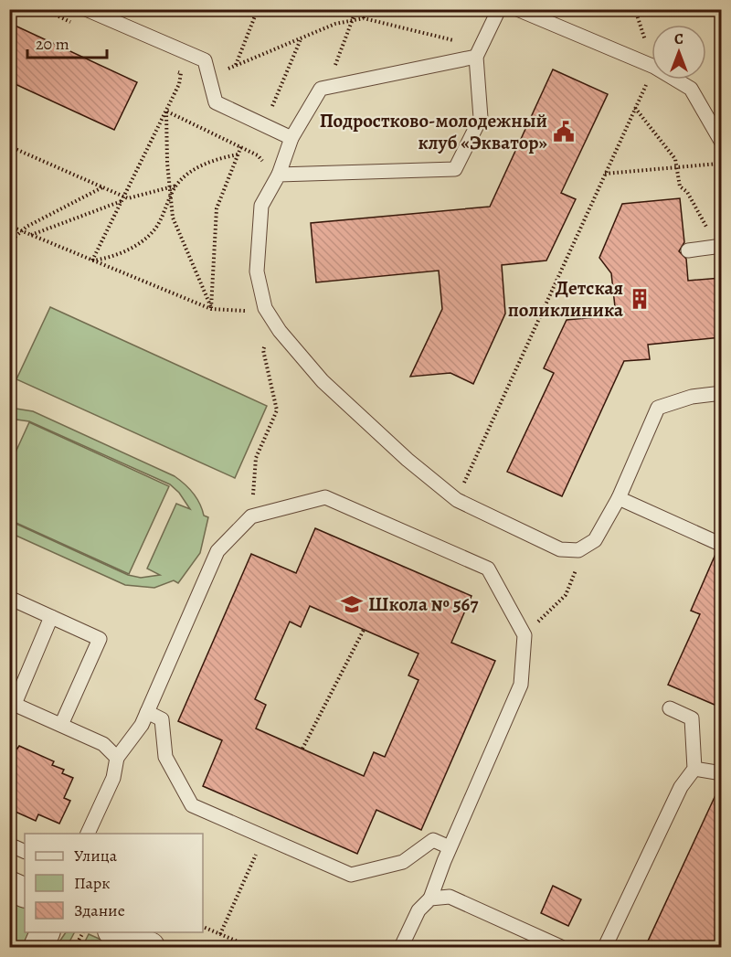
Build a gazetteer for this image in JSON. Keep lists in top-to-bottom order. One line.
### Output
{"places":{"public building":["Подростково-молодежный клуб «Экватор»"],"building":["Детская поликлиника"],"school or university":["Школа № 567"]},"legend":["Улица","Парк","Здание"],"scale_bar":"20 m","north":"top"}
